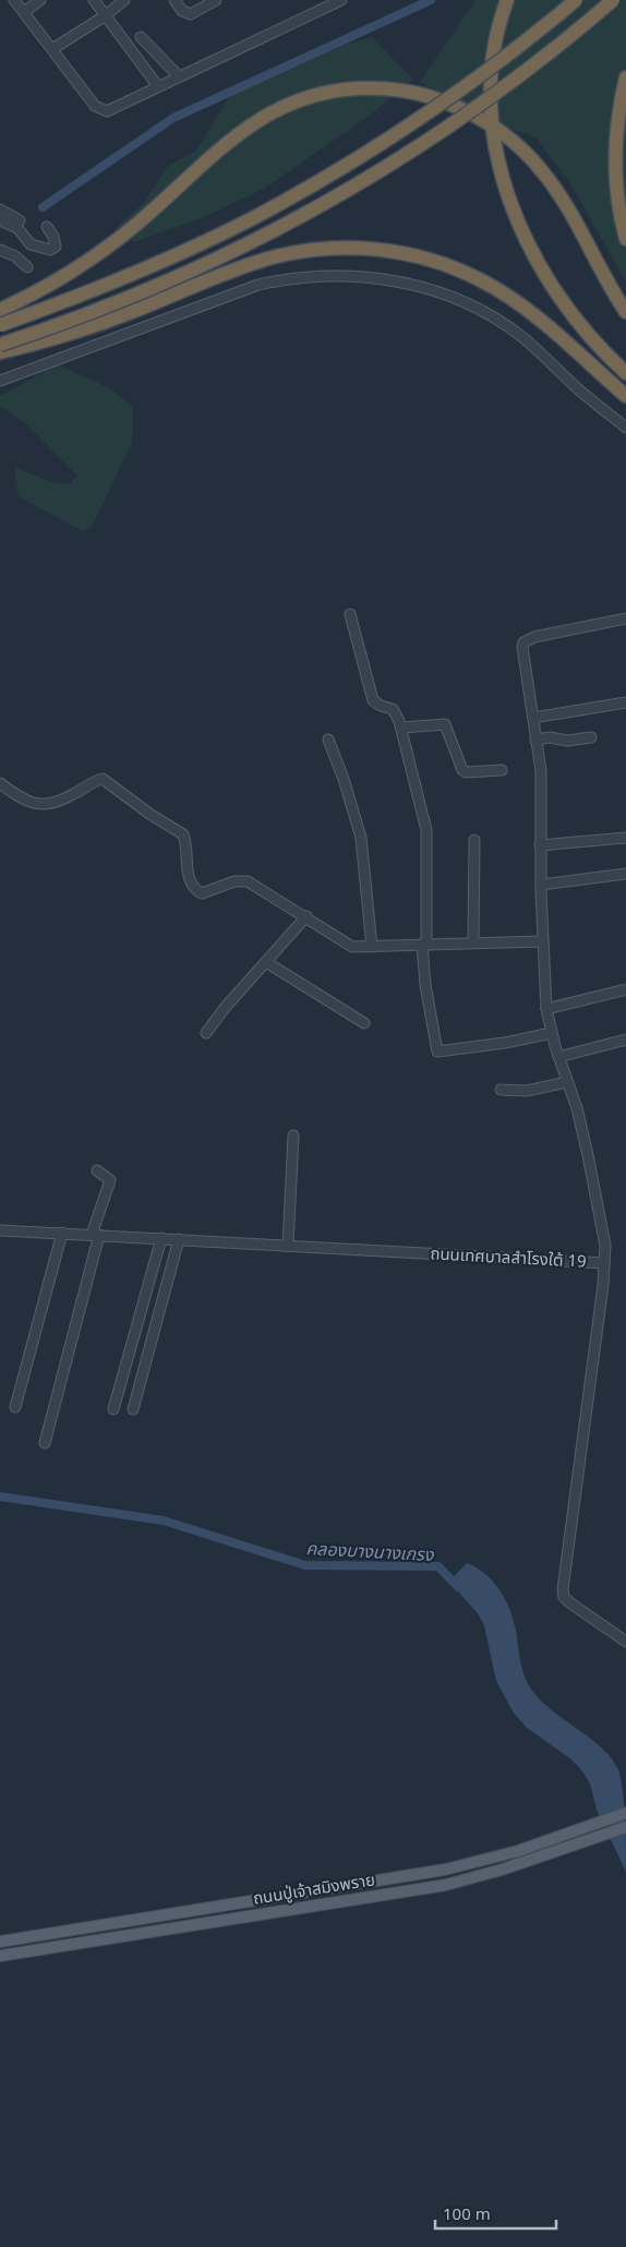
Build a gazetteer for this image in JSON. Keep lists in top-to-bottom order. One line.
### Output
{"streets":{"main road":["ถนนปู่เจ้าสมิงพราย"],"street":["ถนนเทศบาลสำโรงใต้ 19"]},"water":["คลองบางนางเกรง"],"scale_bar":"100 m"}
